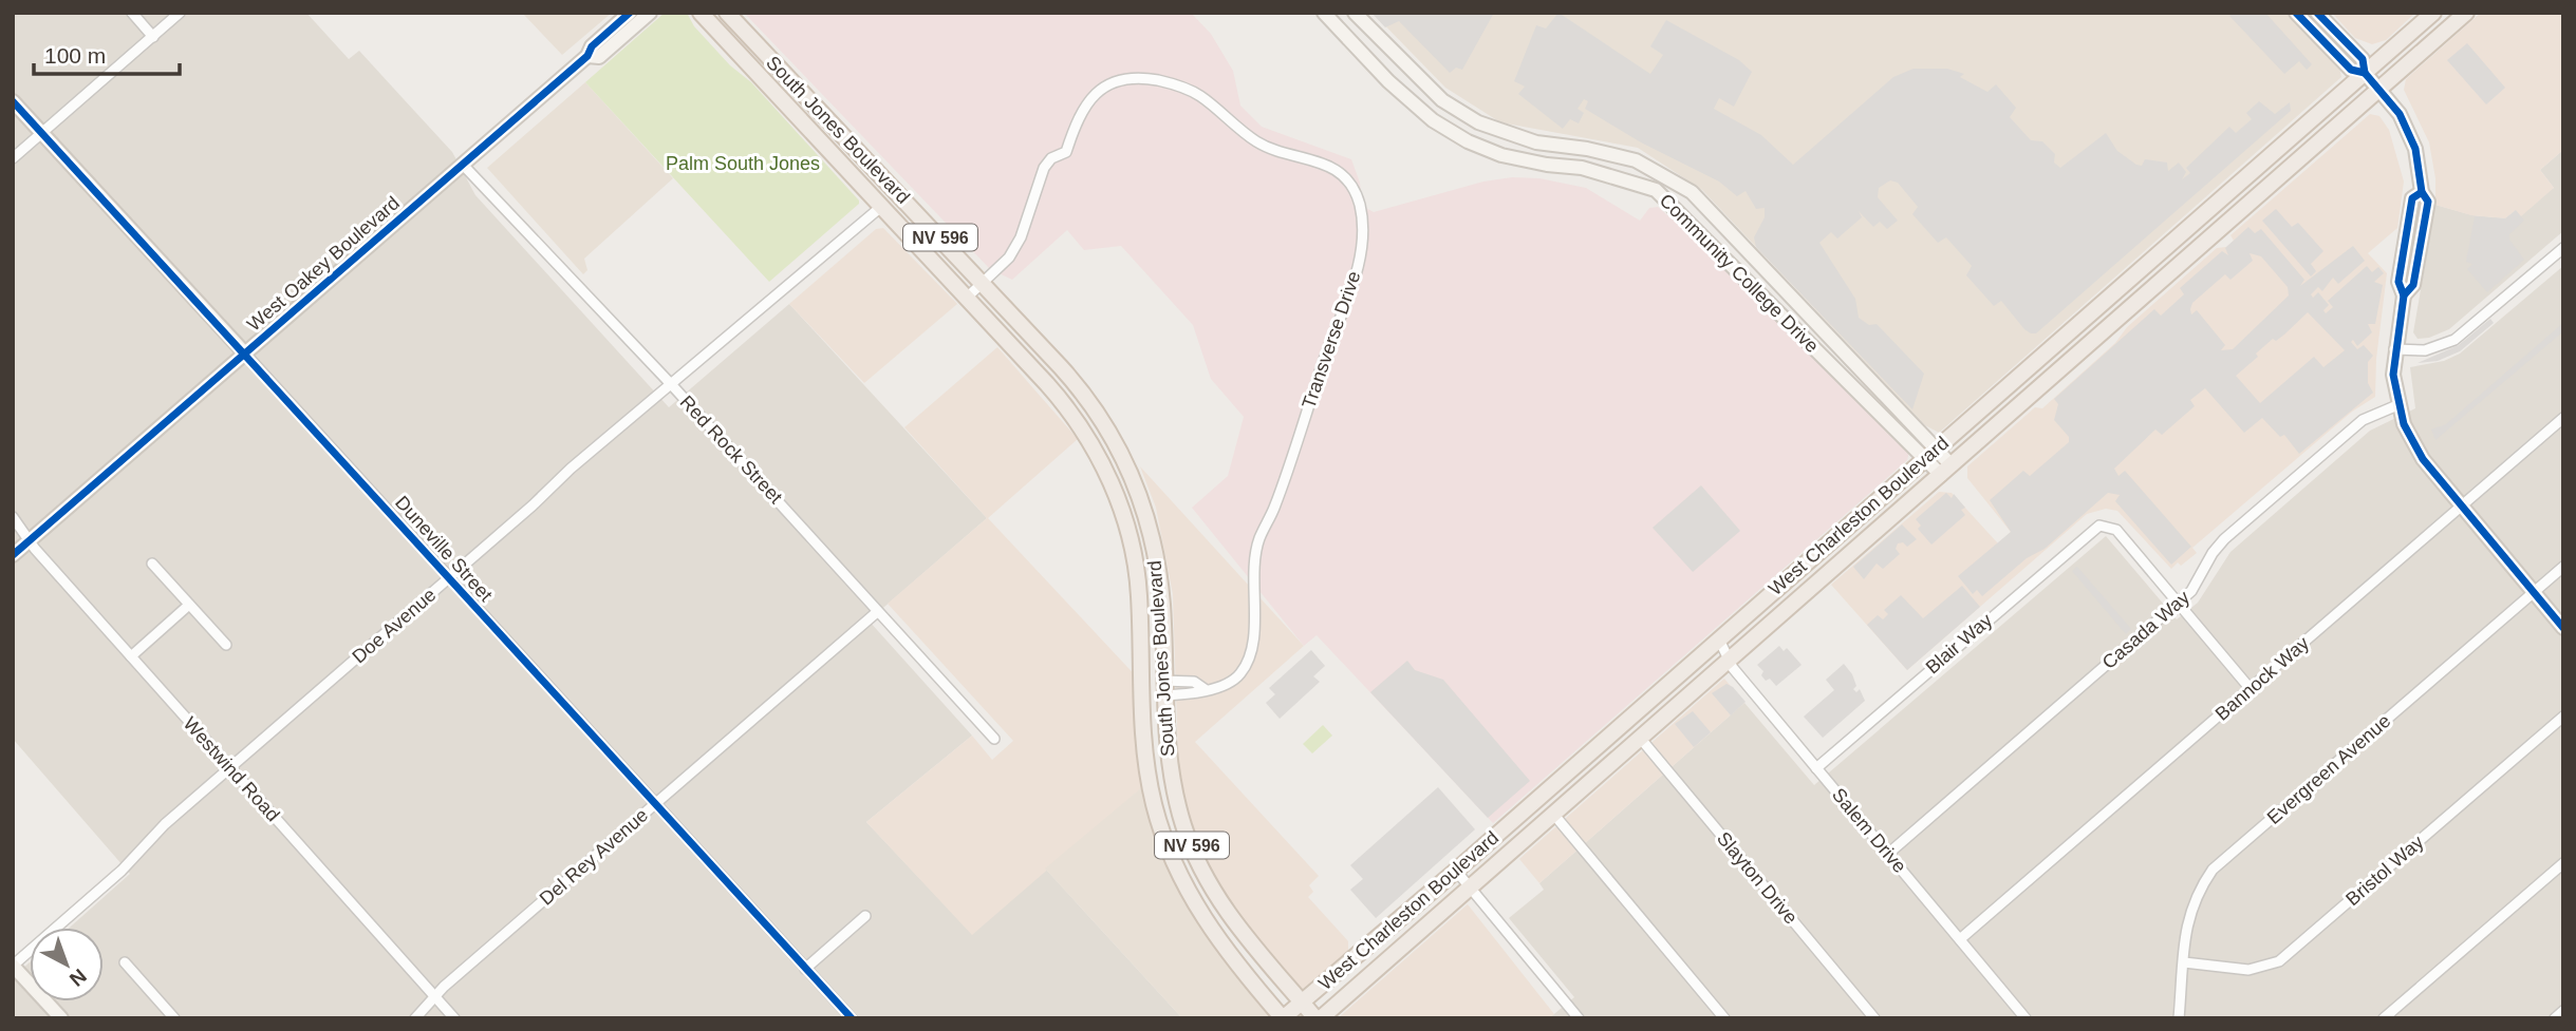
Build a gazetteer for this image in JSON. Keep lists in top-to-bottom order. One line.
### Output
{"streets":{"main road":["South Jones Boulevard","NV 596","West Charleston Boulevard"],"street":["West Oakey Boulevard","Community College Drive","Transverse Drive","Red Rock Street","Duneville Street","Doe Avenue","Casada Way","Blair Way","Bannock Way","Westwind Road","Evergreen Avenue","Salem Drive","Del Rey Avenue","Bristol Way","Slayton Drive"]},"crossings":[["South Jones Boulevard","Transverse Drive"],["South Jones Boulevard","West Charleston Boulevard"],["South Jones Boulevard","Doe Avenue"],["West Oakey Boulevard","Red Rock Street"],["West Oakey Boulevard","Duneville Street"],["West Oakey Boulevard","Westwind Road"],["Community College Drive","West Charleston Boulevard"],["Red Rock Street","Doe Avenue"],["Red Rock Street","Del Rey Avenue"],["West Charleston Boulevard","Salem Drive"],["West Charleston Boulevard","Slayton Drive"],["Duneville Street","Doe Avenue"],["Duneville Street","Del Rey Avenue"],["Doe Avenue","Westwind Road"],["Casada Way","Blair Way"],["Casada Way","Salem Drive"],["Blair Way","Salem Drive"],["Bannock Way","Salem Drive"],["Westwind Road","Del Rey Avenue"],["Evergreen Avenue","Bristol Way"]],"parks":["Palm South Jones"],"scale_bar":"100 m","north":"bottom right"}
